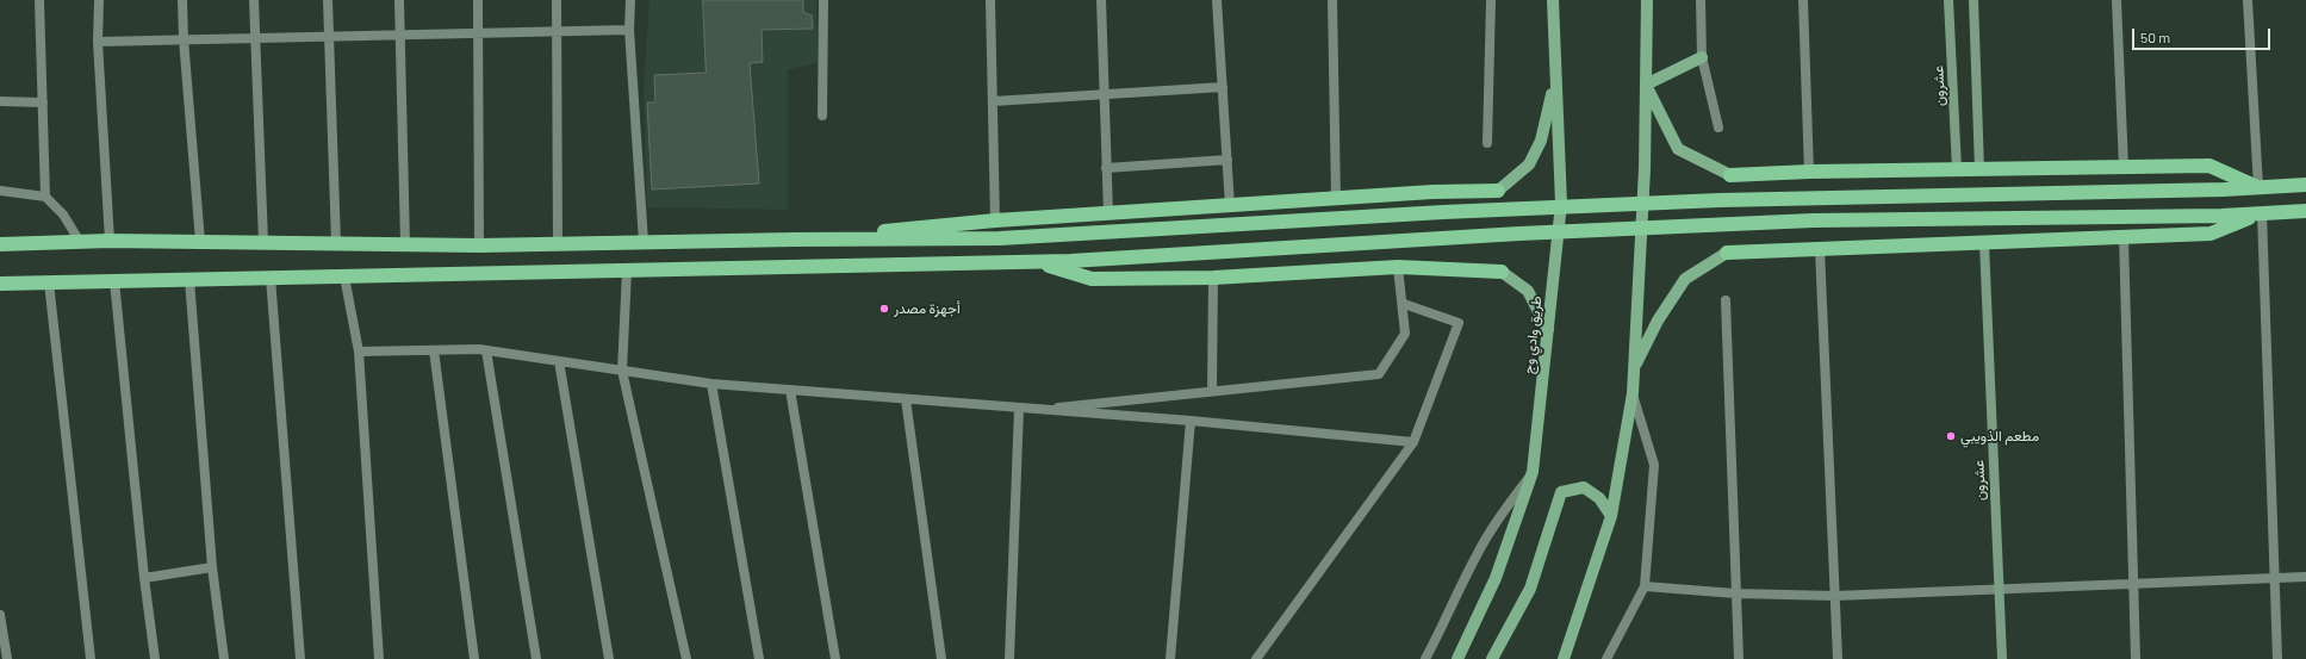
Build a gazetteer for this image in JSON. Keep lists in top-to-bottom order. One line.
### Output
{"streets":{"main road":["طريق وادي وج"],"street":["عشرون"]},"places":["أجهزة مصدر","مطعم الذويبي"],"scale_bar":"50 m"}
